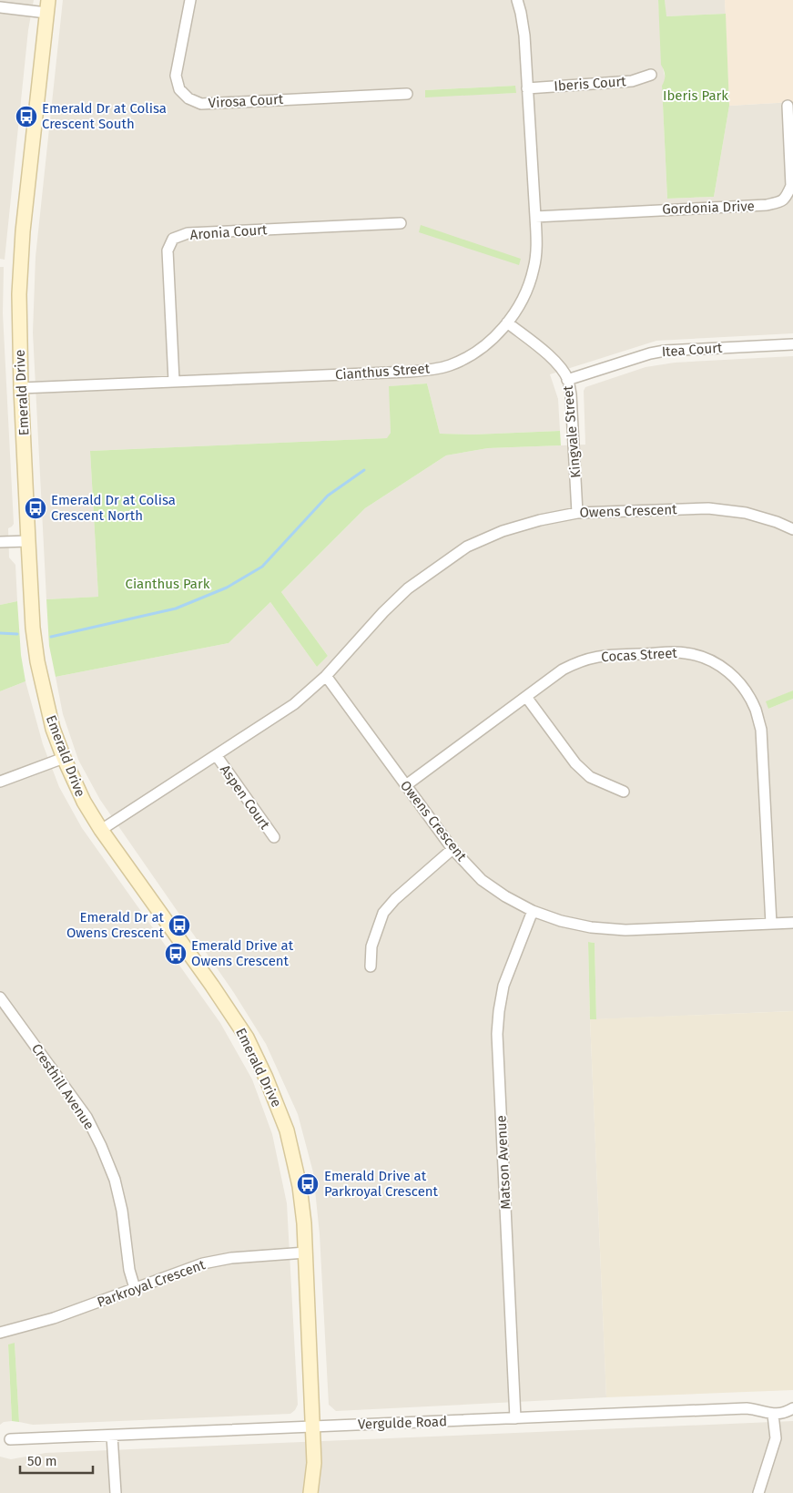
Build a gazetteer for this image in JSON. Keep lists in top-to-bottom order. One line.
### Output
{"streets":{"street":["Iberis Court","Virosa Court","Gordonia Drive","Aronia Court","Itea Court","Cianthus Street","Emerald Drive","Kingvale Street","Owens Crescent","Cocas Street","Aspen Court","Cresthill Avenue","Matson Avenue","Parkroyal Crescent","Vergulde Road"]},"crossings":[["Iberis Court","Cianthus Street"],["Gordonia Drive","Cianthus Street"],["Aronia Court","Cianthus Street"],["Itea Court","Kingvale Street"],["Cianthus Street","Emerald Drive"],["Cianthus Street","Kingvale Street"],["Emerald Drive","Owens Crescent"],["Emerald Drive","Parkroyal Crescent"],["Emerald Drive","Vergulde Road"],["Kingvale Street","Owens Crescent"],["Owens Crescent","Cocas Street"],["Owens Crescent","Aspen Court"],["Owens Crescent","Matson Avenue"],["Cresthill Avenue","Parkroyal Crescent"],["Matson Avenue","Vergulde Road"]],"parks":["Iberis Park","Cianthus Park"],"places":{"bus stop":["Emerald Dr at Colisa Crescent South","Emerald Dr at Colisa Crescent North","Emerald Dr at Owens Crescent","Emerald Drive at Owens Crescent","Emerald Drive at Parkroyal Crescent"]},"scale_bar":"50 m"}
